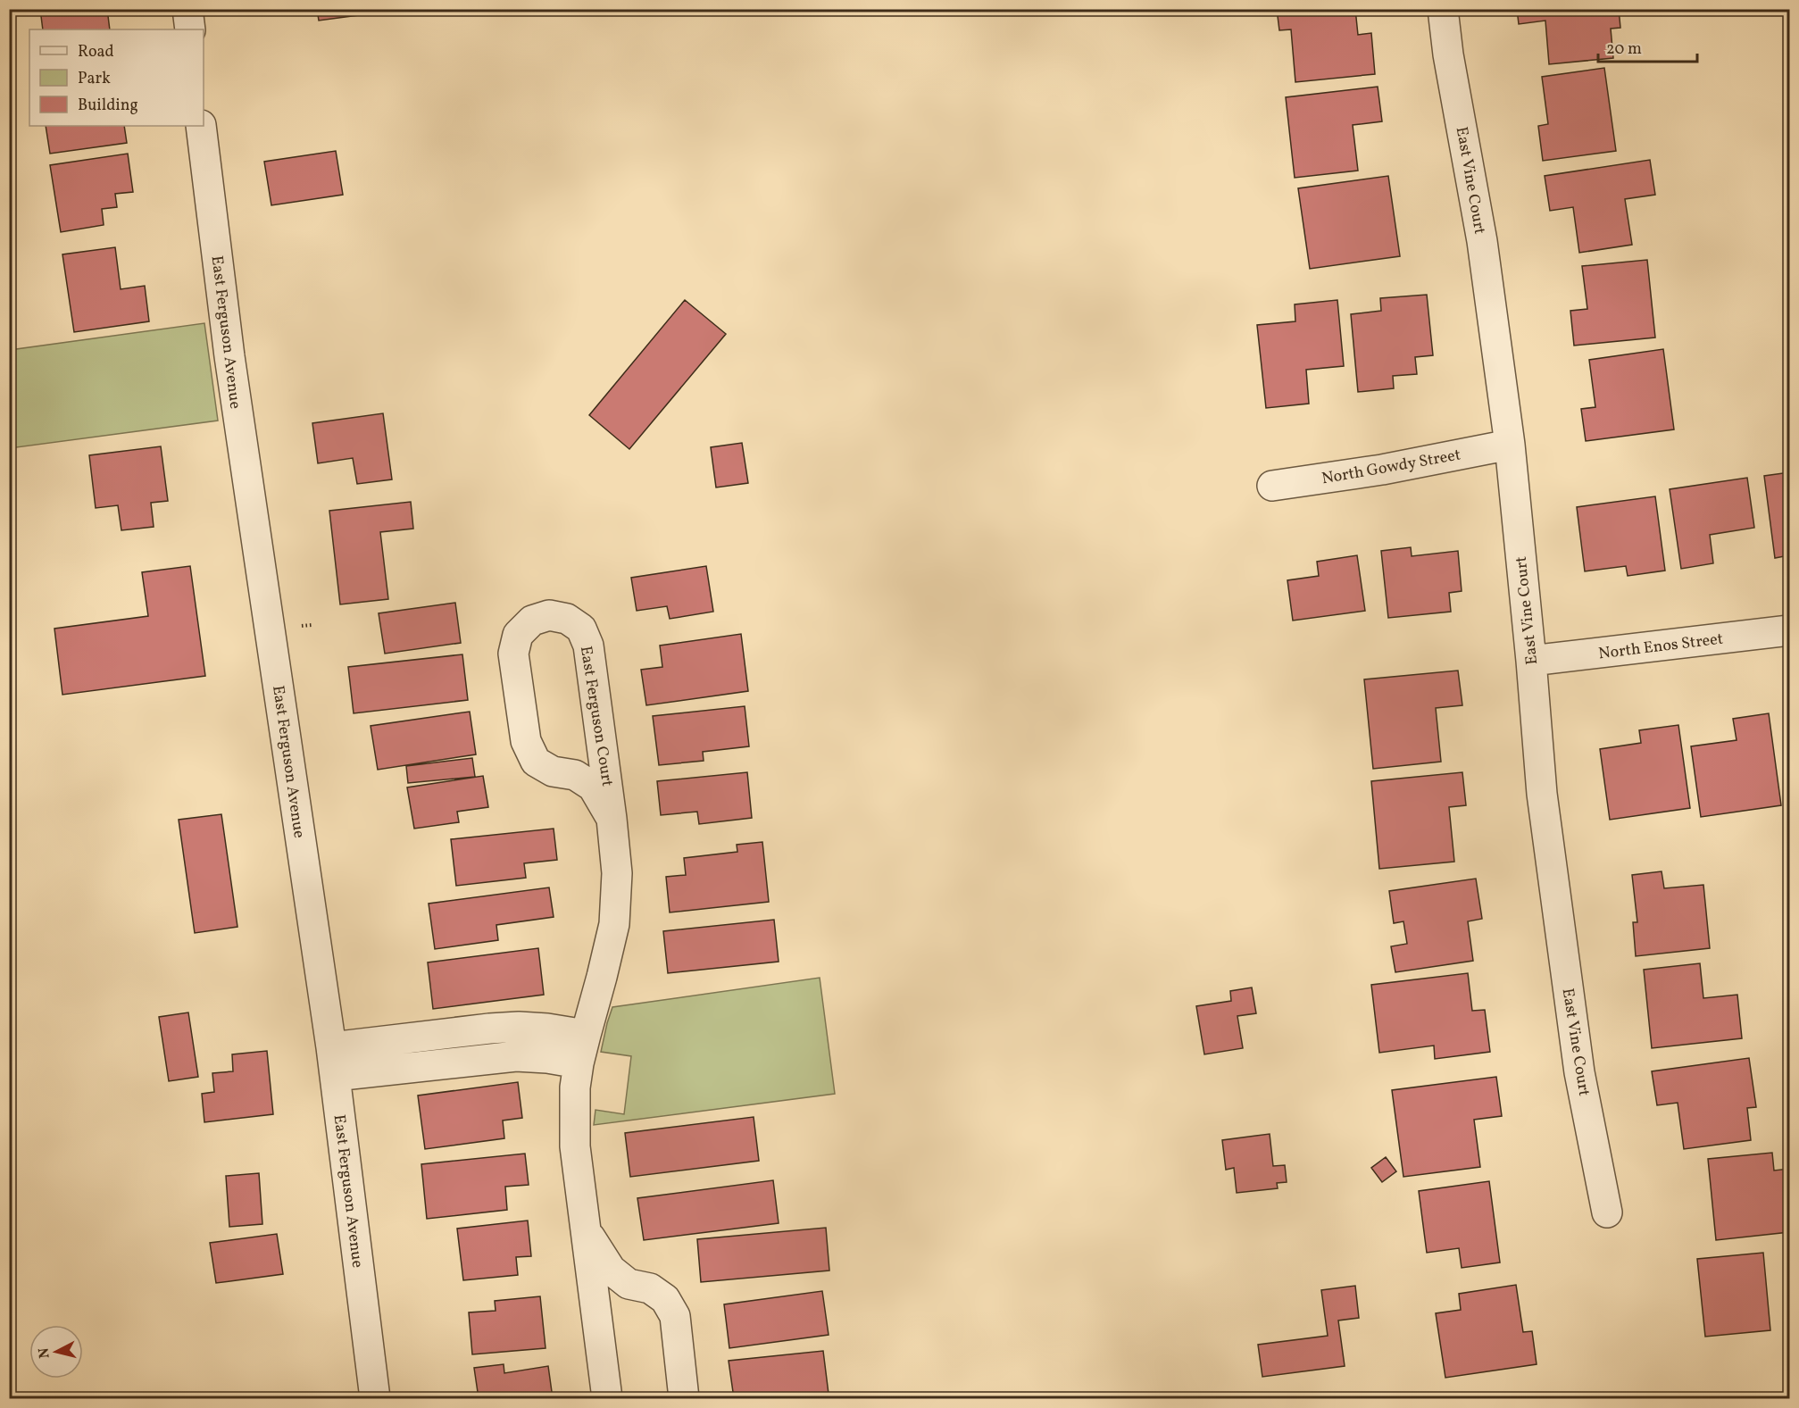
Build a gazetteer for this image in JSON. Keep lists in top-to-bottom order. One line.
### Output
{"streets":{"street":["East Vine Court","East Ferguson Avenue","North Gowdy Street","North Enos Street","East Ferguson Court"]},"crossings":[["East Vine Court","North Gowdy Street"],["East Vine Court","North Enos Street"]],"legend":["Road","Park","Building"],"scale_bar":"20 m","north":"left"}
